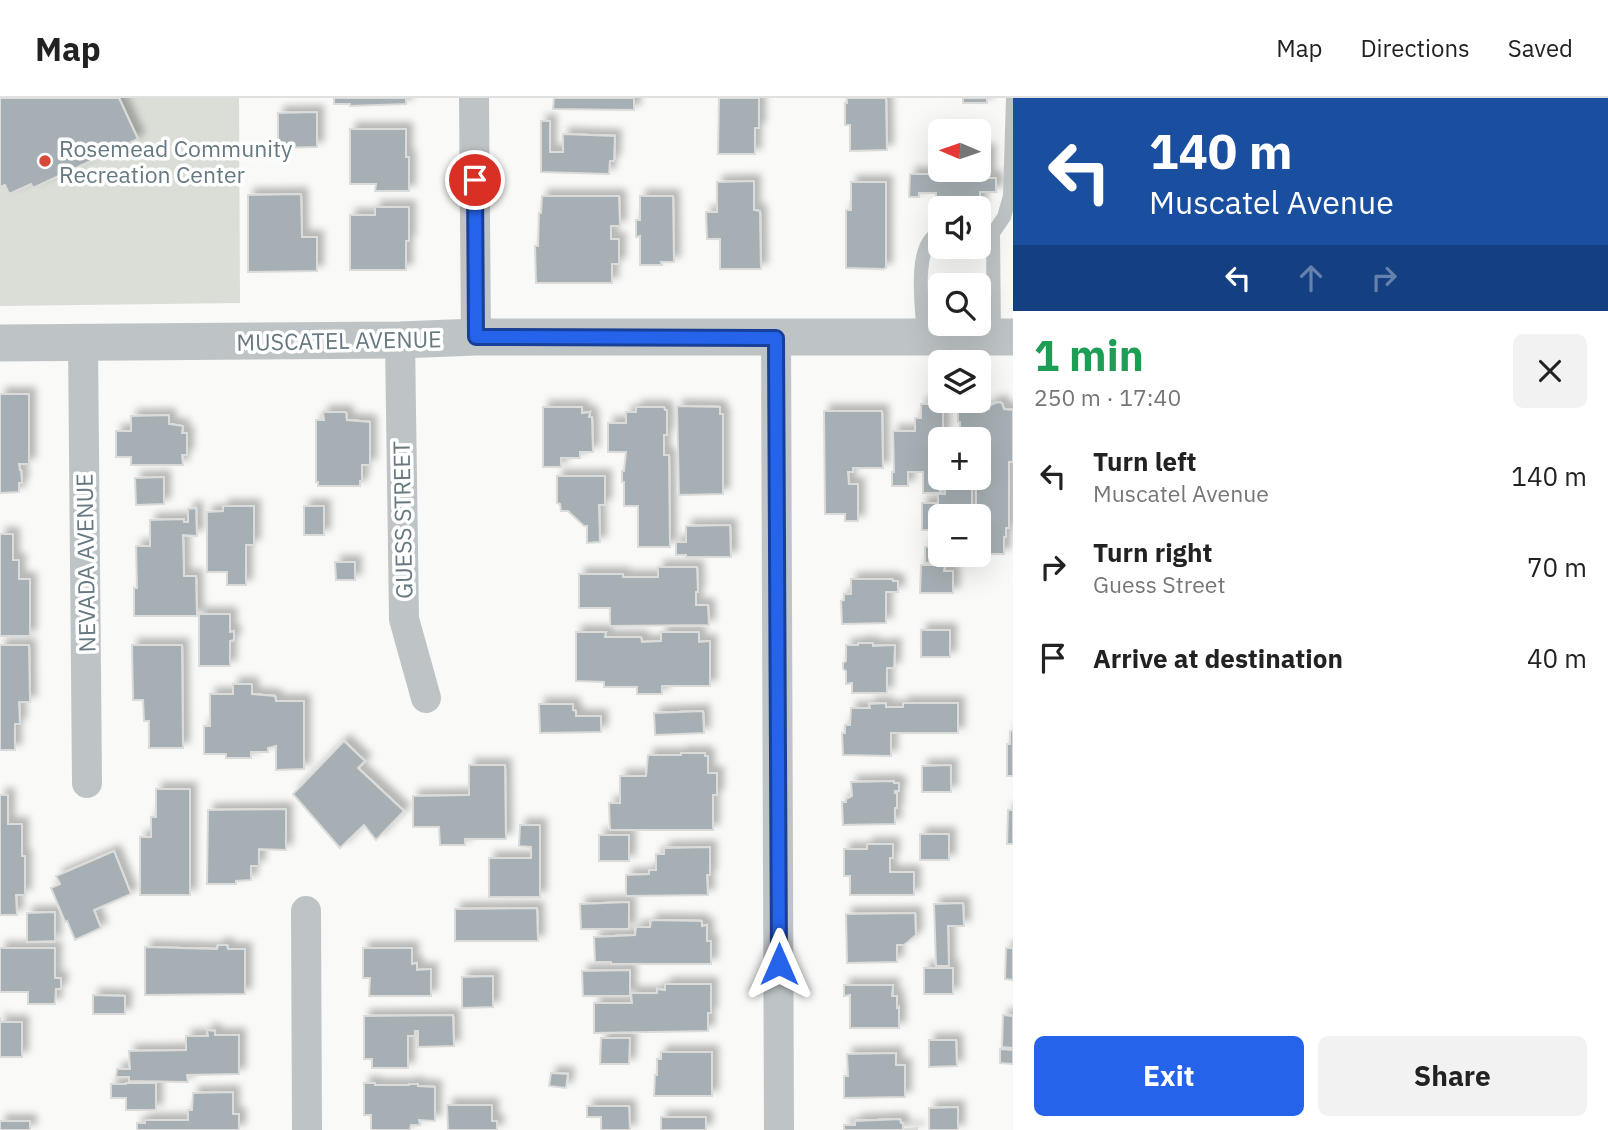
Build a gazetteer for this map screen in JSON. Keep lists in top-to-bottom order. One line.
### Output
{"streets":{"street":["MUSCATEL AVENUE","GUESS STREET","NEVADA AVENUE"]},"crossings":[["MUSCATEL AVENUE","GUESS STREET"],["MUSCATEL AVENUE","NEVADA AVENUE"]],"places":["Rosemead Community Recreation Center"],"north":"left","page":{"header":"Map","nav":["Map","Directions","Saved"],"turn":["140 m","Muscatel Avenue"],"map_buttons":["+","−"],"heading":["1 min","250 m · 17:40"],"list":[{"name":"Turn left","note":"Muscatel Avenue","value":"140 m"},{"name":"Turn right","note":"Guess Street","value":"70 m"},{"name":"Arrive at destination","value":"40 m"}],"buttons":["Exit","Share"]}}
